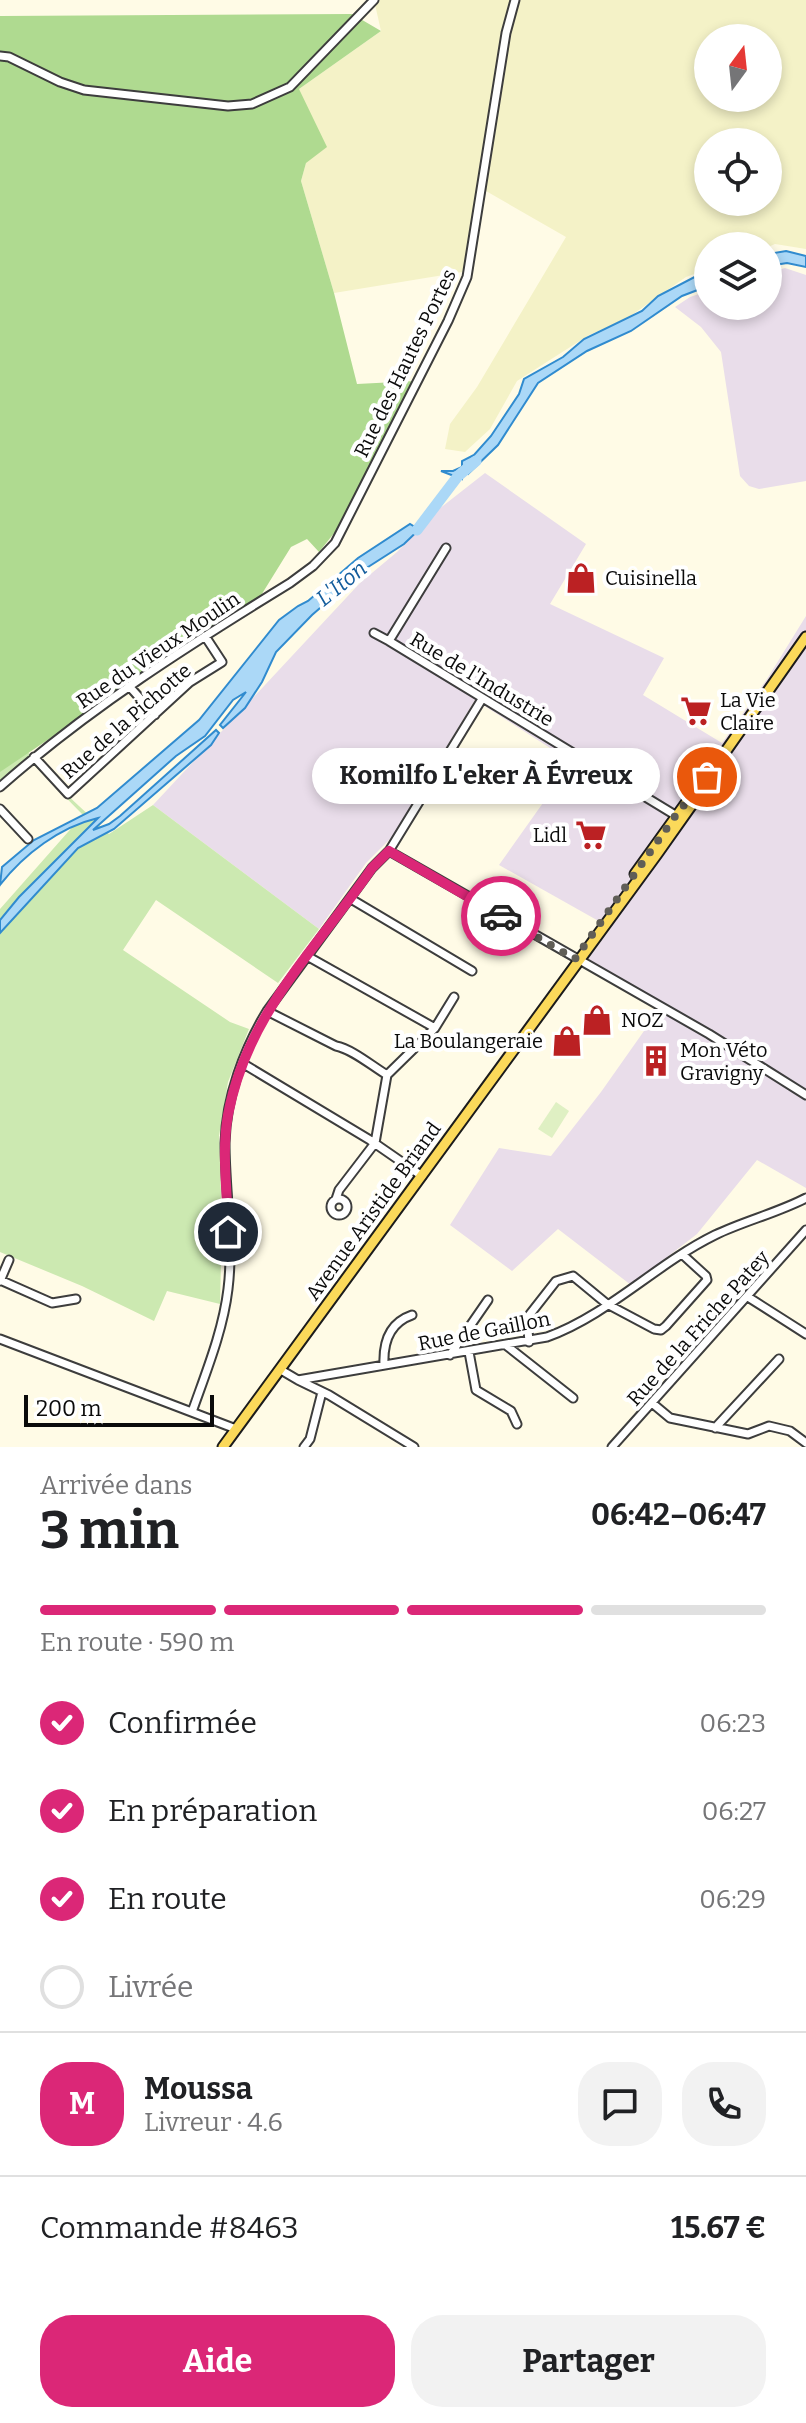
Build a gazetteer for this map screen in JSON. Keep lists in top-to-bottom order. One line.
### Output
{"streets":{"main road":["Avenue Aristide Briand"],"street":["Rue des Hautes Portes","Rue du Vieux Moulin","Rue de l'Industrie","Rue de la Pichotte","Rue de la Friche Patey","Rue de Gaillon"]},"crossings":[["Rue des Hautes Portes","Rue du Vieux Moulin"],["Rue du Vieux Moulin","Rue de la Pichotte"],["Rue de l'Industrie","Avenue Aristide Briand"]],"water":["L'Iton"],"places":{"shop":["Cuisinella","NOZ","La Boulangeraie"],"supermarket":["La Vie Claire","Lidl"],"other":["Komilfo L'eker À Évreux"],"building":["Mon Véto Gravigny"]},"scale_bar":"200 m","north":"top","page":{"bubble":"Komilfo L'eker À Évreux","scale":"200 m","heading":["3 min","Arrivée dans","06:42–06:47"],"panel":["Moussa","Livreur · 4.6","Commande #8463","15.67 €"],"bar":"En route · 590 m","list":[["Confirmée","06:23"],["En préparation","06:27"],["En route","06:29"],"Livrée"],"round":"M","buttons":["Aide","Partager"]}}
